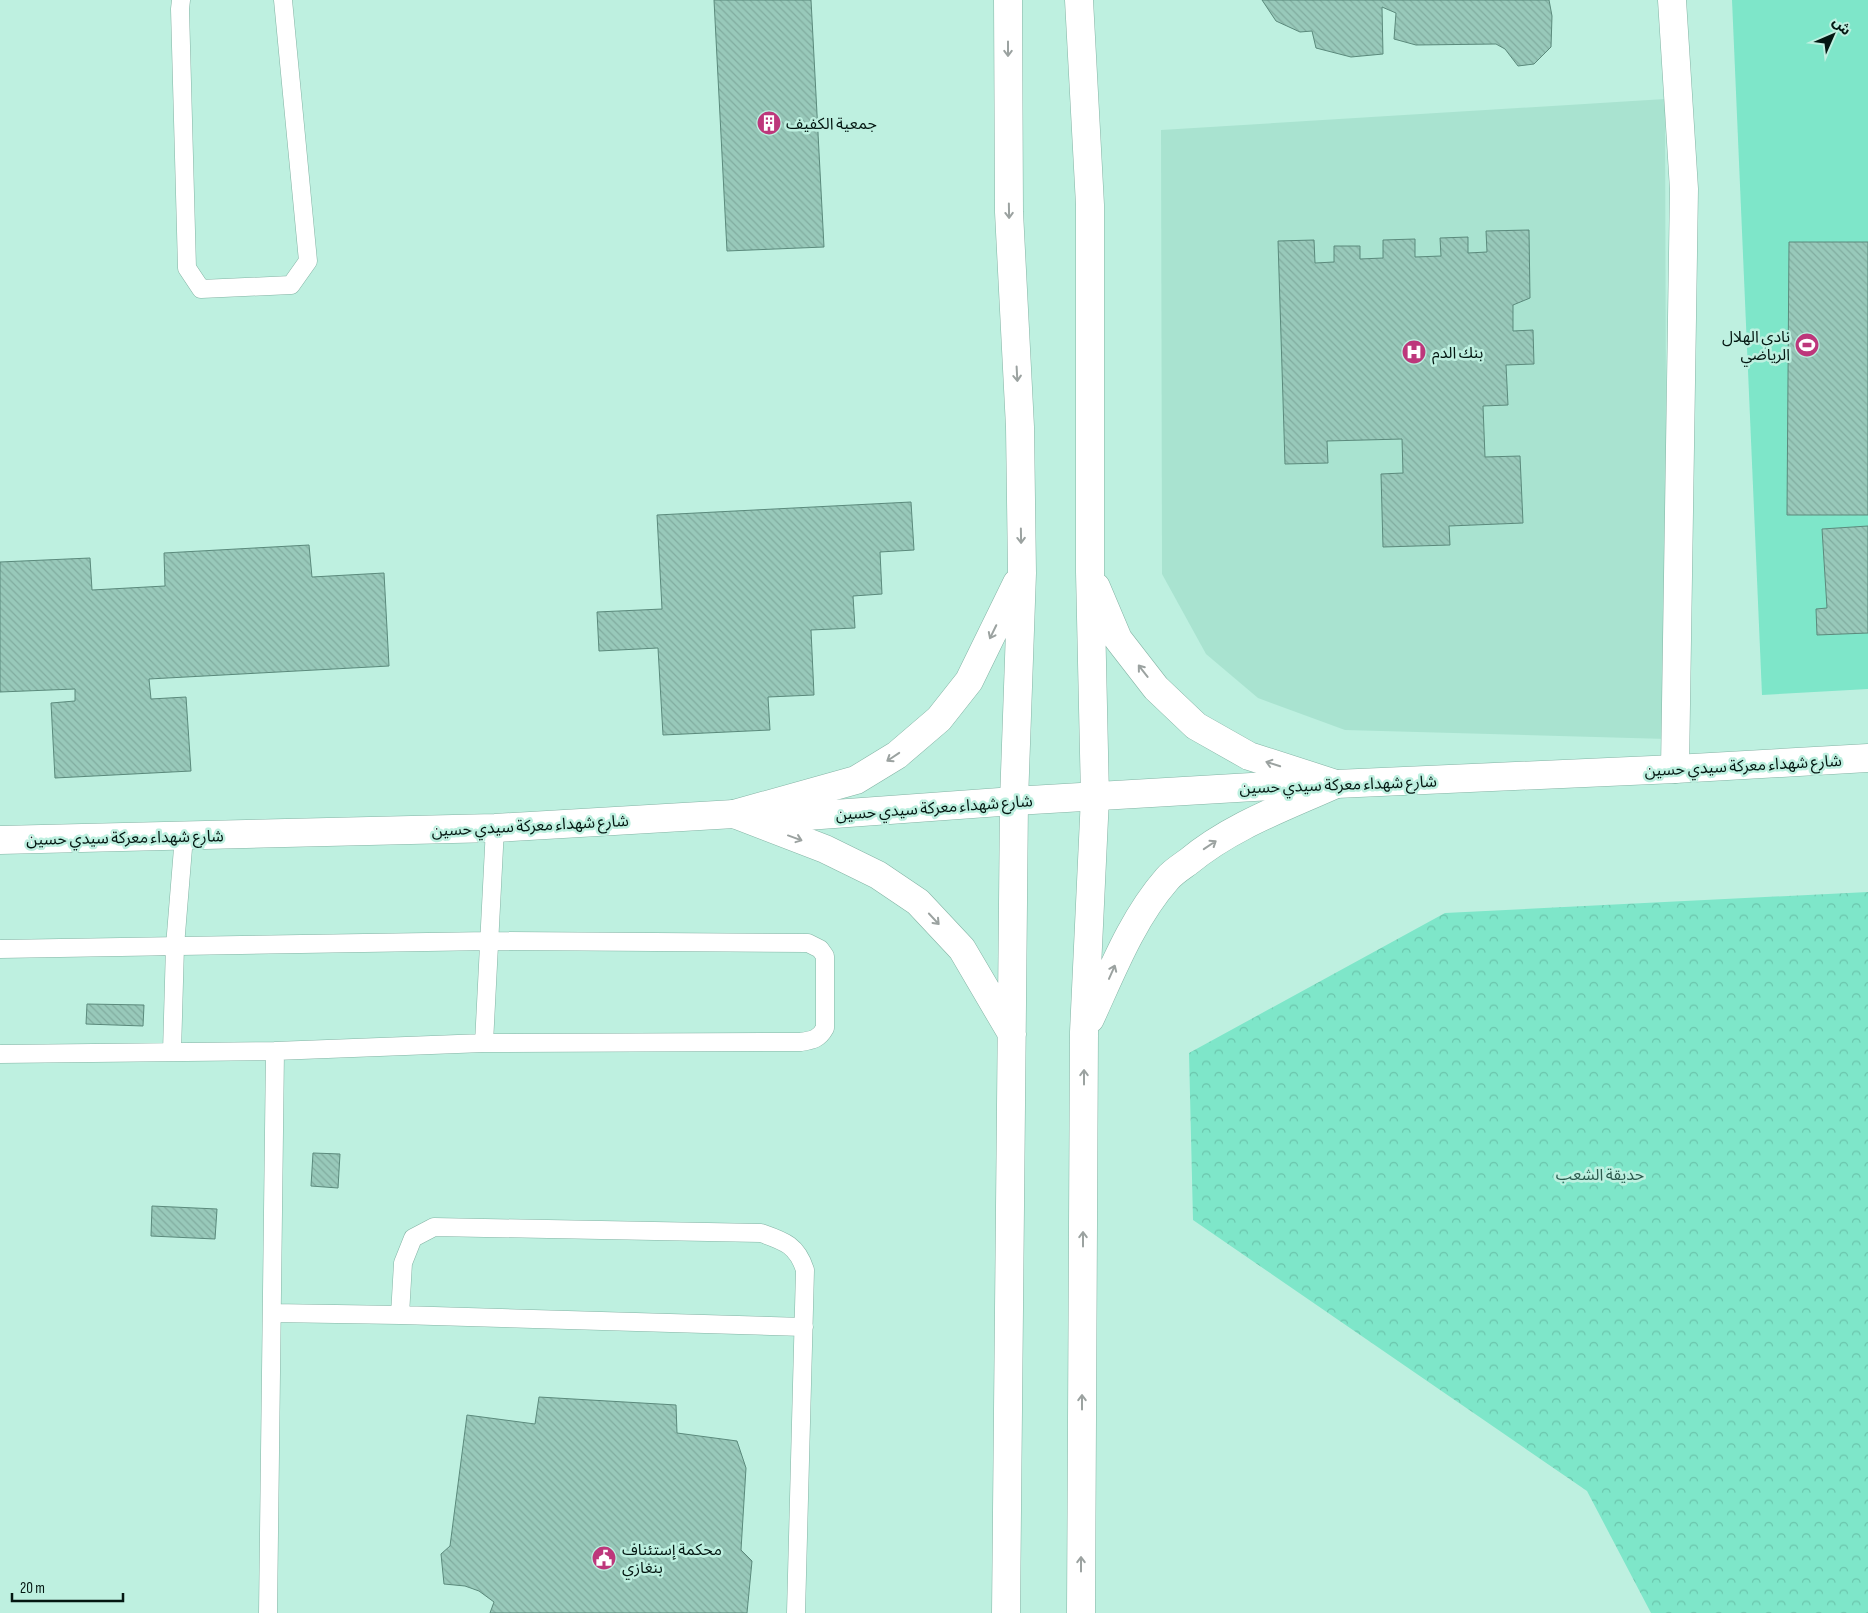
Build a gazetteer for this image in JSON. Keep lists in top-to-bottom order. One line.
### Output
{"streets":{"main road":["شارع شهداء معركة سيدي حسين"]},"parks":["حديقة الشعب"],"places":{"building":["جمعية الكفيف"],"sports":["نادي الهلال الرياضي"],"hospital":["بنك الدم"],"public building":["محكمة إستئناف بنغازي"]},"scale_bar":"20 m","north":"top right"}
